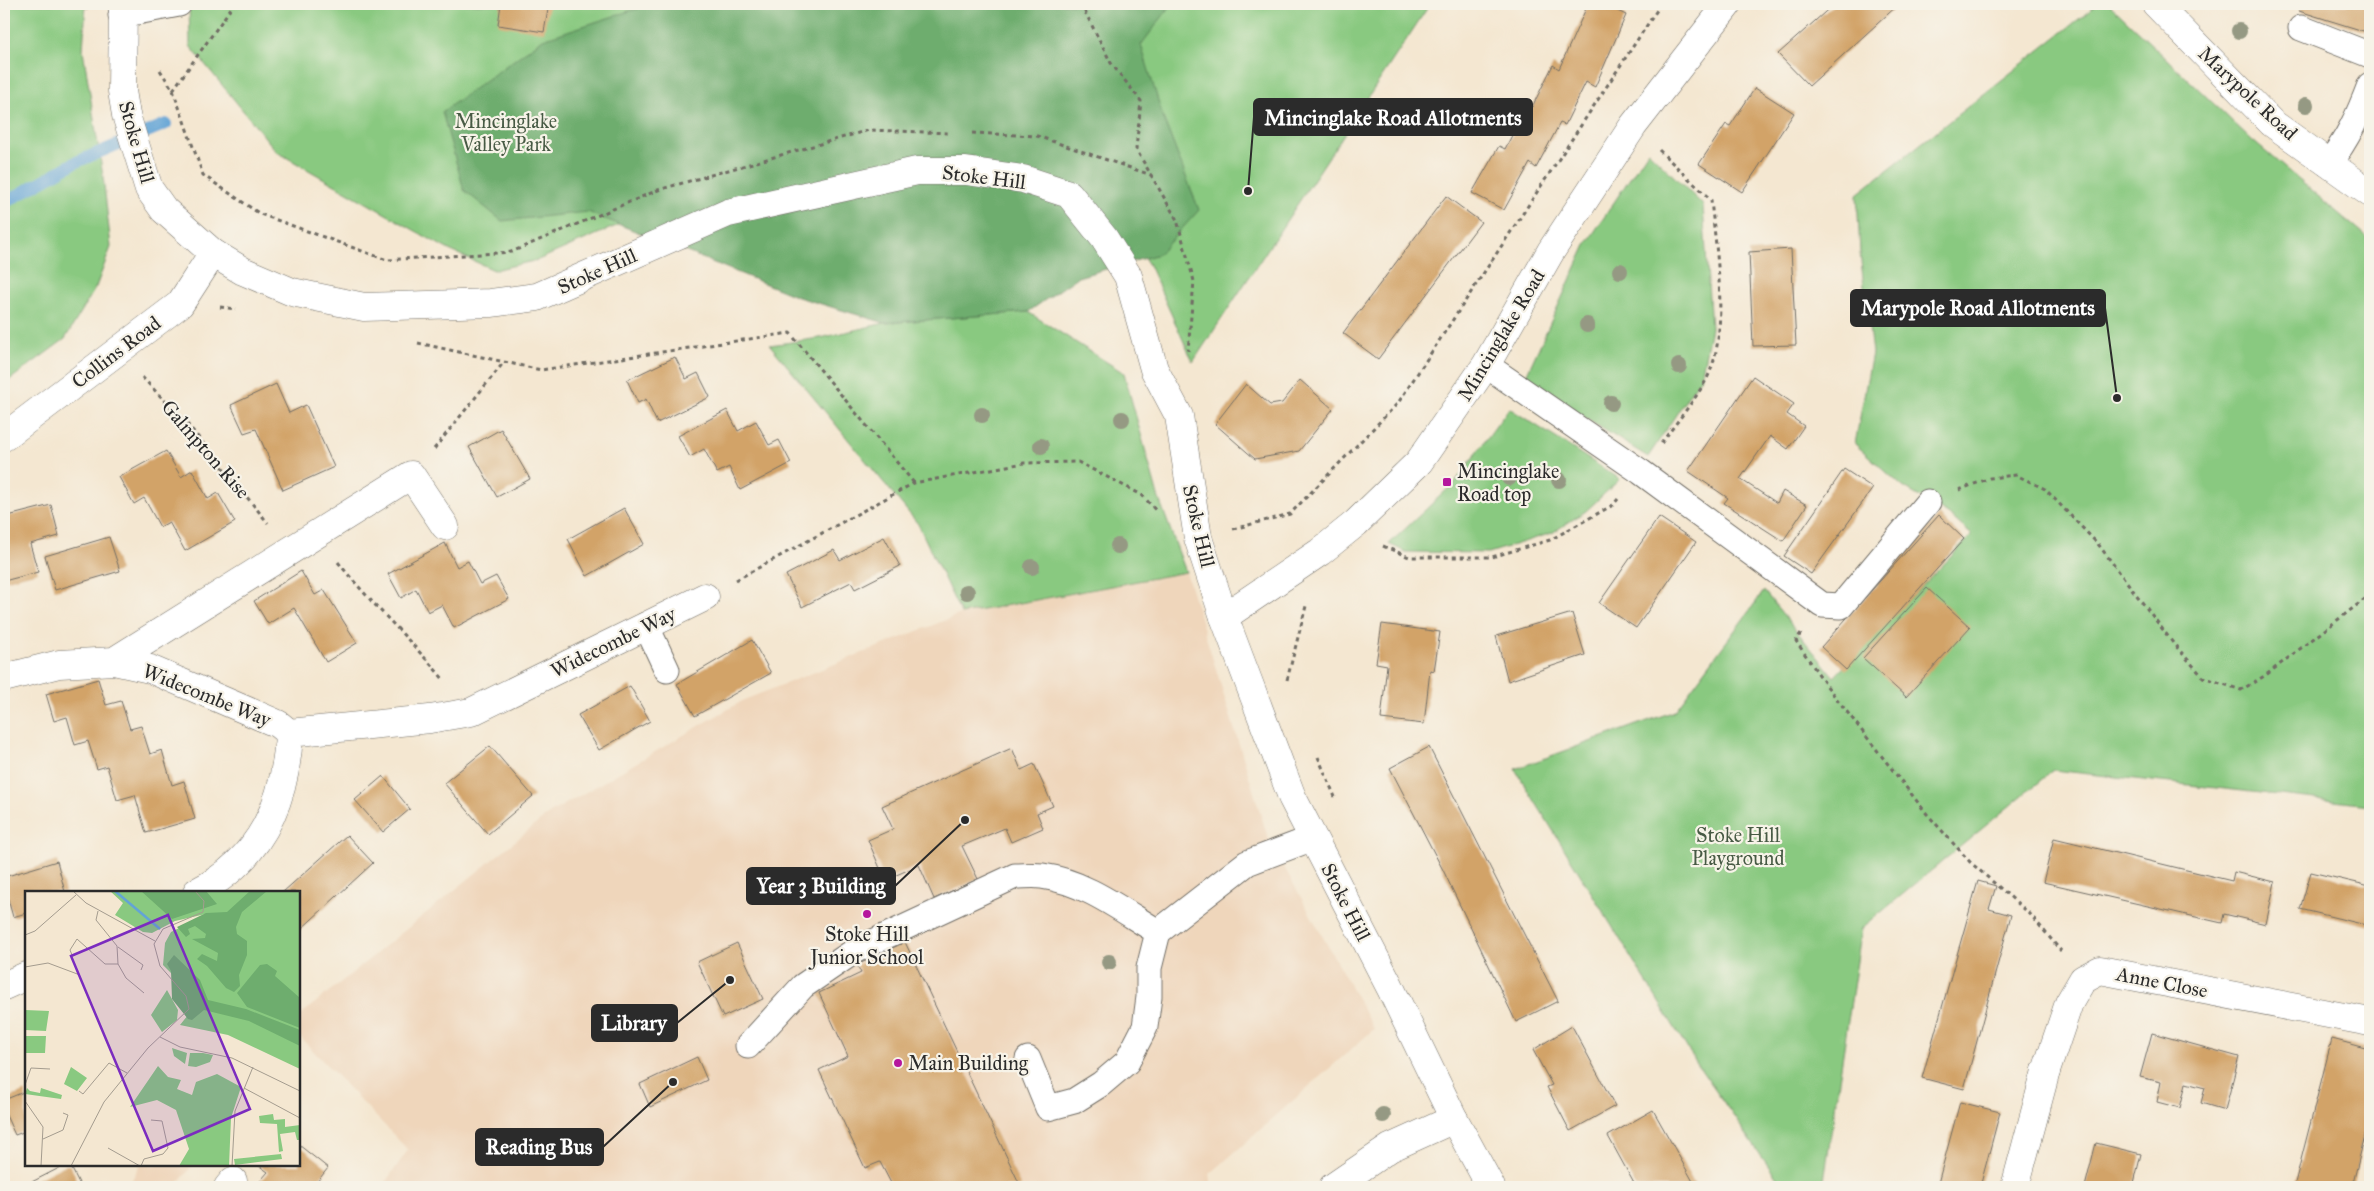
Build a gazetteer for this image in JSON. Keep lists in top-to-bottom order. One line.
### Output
{"streets":{"street":["Marypole Road","Stoke Hill","Mincinglake Road","Collins Road","Widecombe Way","Anne Close"],"path":["Galmpton Rise"]},"crossings":[["Stoke Hill","Mincinglake Road"],["Stoke Hill","Collins Road"],["Collins Road","Galmpton Rise"]],"parks":["Mincinglake Valley Park","Stoke Hill Playground"],"places":{"other":["Mincinglake Road Allotments","Marypole Road Allotments","Year 3 Building","Stoke Hill Junior School","Library","Main Building","Reading Bus"],"transit":["Mincinglake Road top"]}}
